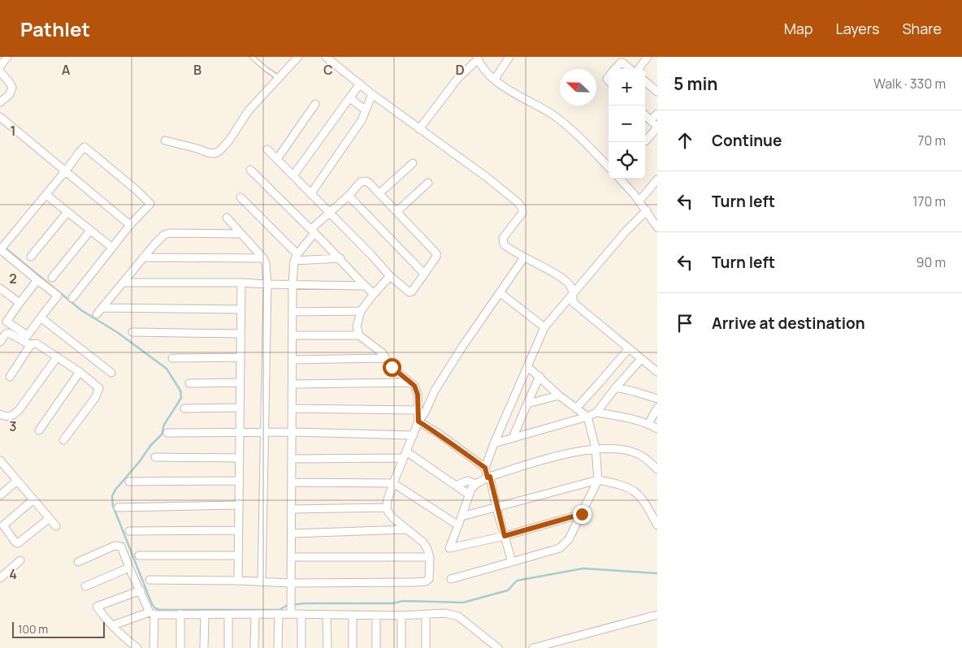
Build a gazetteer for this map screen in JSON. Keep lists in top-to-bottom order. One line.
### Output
{"scale_bar":"100 m","north":"top left","page":{"header":"Pathlet","nav":["Map","Layers","Share"],"heading":["5 min","Walk · 330 m"],"map_buttons":["+","−"],"list":[["Continue","70 m"],["Turn left","170 m"],["Turn left","90 m"],"Arrive at destination"],"scale":"100 m"},"grid":{"columns":["A","B","C","D"],"rows":["1","2","3","4"]}}
